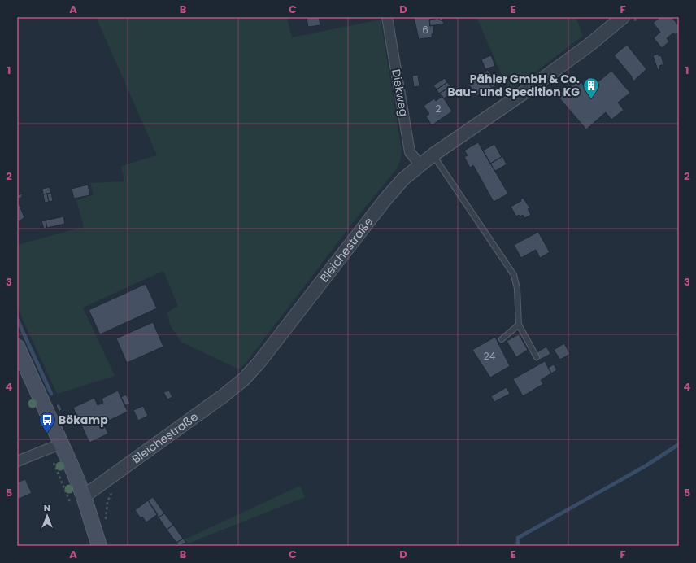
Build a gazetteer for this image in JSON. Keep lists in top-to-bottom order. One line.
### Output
{"streets":{"street":["Diekweg","Bleichestraße"]},"crossings":[["Diekweg","Bleichestraße"]],"places":{"building":["Pähler GmbH & Co. Bau- und Spedition KG"],"bus stop":["Bökamp"]},"house_numbers":["6","2","24"],"north":"top","grid":{"columns":["A","B","C","D","E","F"],"rows":["1","2","3","4","5"]}}
